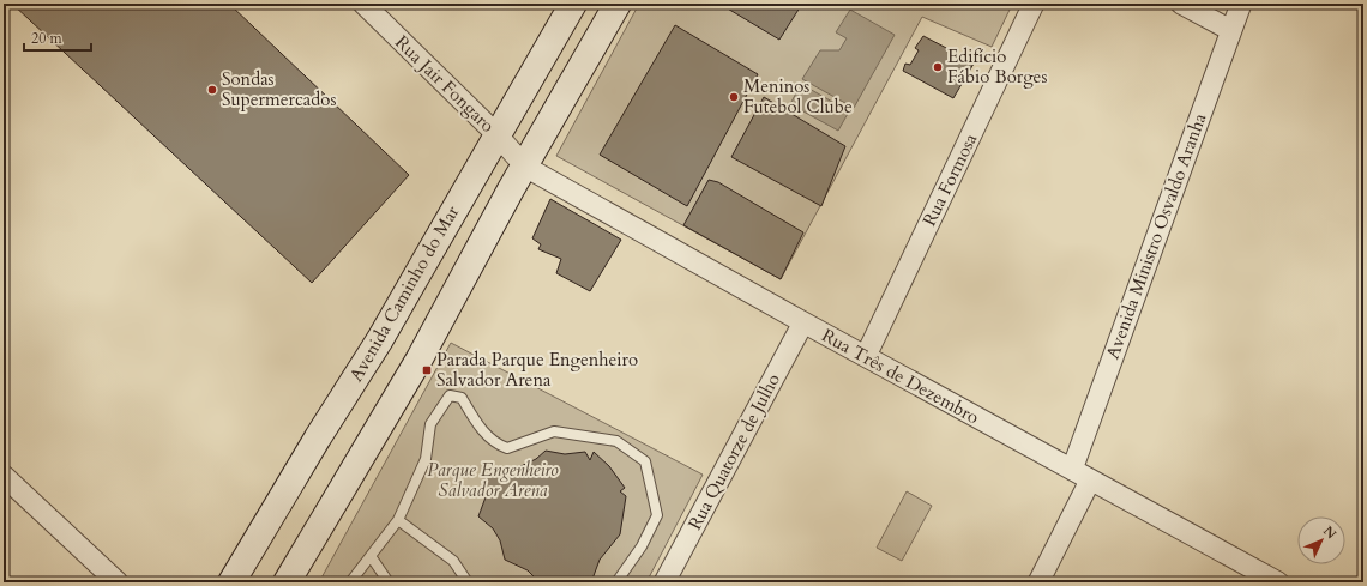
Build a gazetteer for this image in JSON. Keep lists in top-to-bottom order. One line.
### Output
{"streets":{"main road":["Avenida Caminho do Mar"],"street":["Rua Jair Fongaro","Rua Formosa","Avenida Ministro Osvaldo Aranha","Rua Três de Dezembro","Rua Quatorze de Julho"]},"crossings":[["Rua Jair Fongaro","Avenida Caminho do Mar"],["Rua Jair Fongaro","Rua Três de Dezembro"],["Rua Formosa","Rua Três de Dezembro"],["Avenida Ministro Osvaldo Aranha","Rua Três de Dezembro"],["Rua Três de Dezembro","Rua Quatorze de Julho"]],"parks":["Parque Engenheiro Salvador Arena"],"places":{"other":["Edifício Fábio Borges","Sondas Supermercados","Meninos Futebol Clube"],"transit":["Parada Parque Engenheiro Salvador Arena"]},"scale_bar":"20 m","north":"top right"}
